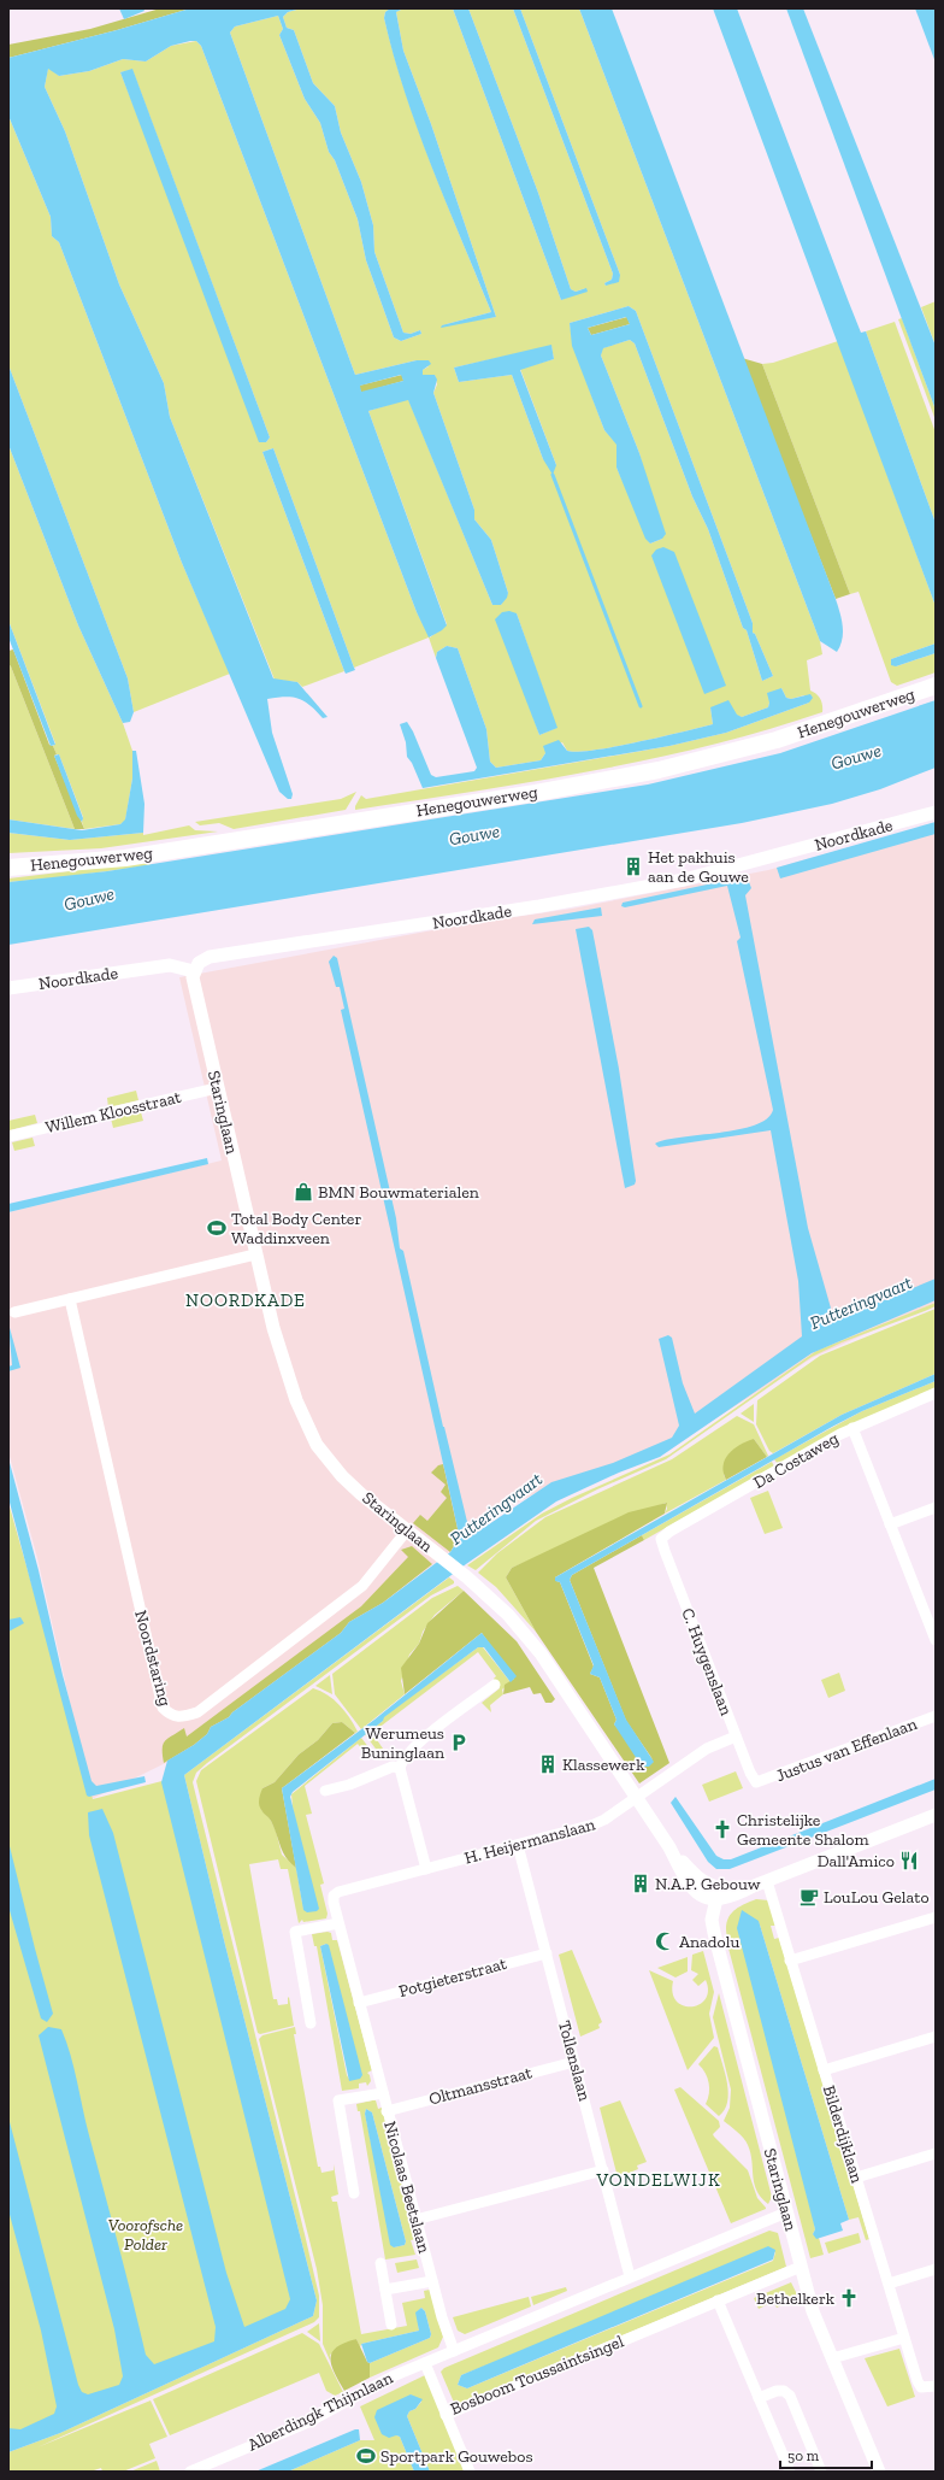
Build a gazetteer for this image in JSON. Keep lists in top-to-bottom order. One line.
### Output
{"streets":{"main road":["Henegouwerweg"],"street":["Noordkade","Willem Kloosstraat","Staringlaan","Da Costaweg","Noordstaring","C. Huygenslaan","Justus van Effenlaan","H. Heijermanslaan","Potgieterstraat","Tollenslaan","Oltmansstraat","Bilderdijklaan","Nicolaas Beetslaan","Bosboom Toussaintsingel","Alberdingk Thijmlaan"]},"crossings":[["Noordkade","Staringlaan"],["Willem Kloosstraat","Staringlaan"],["Staringlaan","Noordstaring"],["Staringlaan","H. Heijermanslaan"],["Staringlaan","Bosboom Toussaintsingel"],["Da Costaweg","C. Huygenslaan"],["C. Huygenslaan","Justus van Effenlaan"],["C. Huygenslaan","H. Heijermanslaan"],["H. Heijermanslaan","Tollenslaan"],["H. Heijermanslaan","Nicolaas Beetslaan"],["Potgieterstraat","Tollenslaan"],["Potgieterstraat","Nicolaas Beetslaan"],["Tollenslaan","Oltmansstraat"],["Oltmansstraat","Nicolaas Beetslaan"],["Bosboom Toussaintsingel","Alberdingk Thijmlaan"]],"districts":["NOORDKADE","VONDELWIJK"],"water":["Gouwe","Putteringvaart"],"parks":["Voorofsche Polder"],"places":{"building":["Het pakhuis aan de Gouwe","Klassewerk","N.A.P. Gebouw"],"shop":["BMN Bouwmaterialen"],"sports":["Total Body Center Waddinxveen","Sportpark Gouwebos"],"parking":["Werumeus Buninglaan"],"church":["Christelijke Gemeente Shalom","Bethelkerk"],"restaurant":["Dall'Amico"],"cafe":["LouLou Gelato"],"mosque":["Anadolu"]},"scale_bar":"50 m"}
